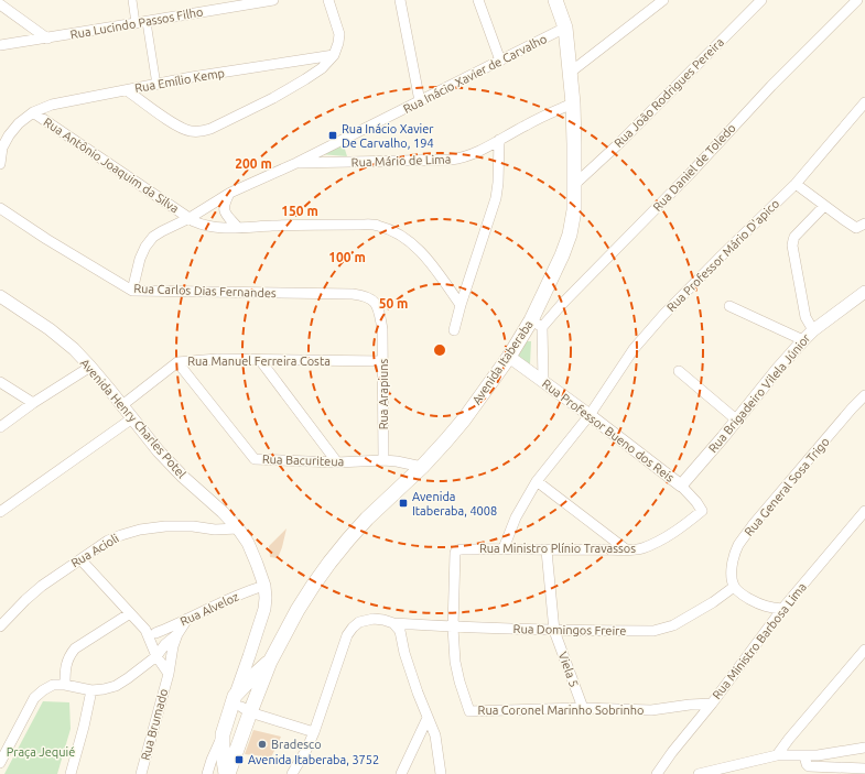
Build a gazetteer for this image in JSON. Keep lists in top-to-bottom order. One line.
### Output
{"streets":{"main road":["Avenida Itaberaba"],"street":["Rua Lucindo Passos Filho","Rua Inácio Xavier de Carvalho","Rua Emílio Kemp","Rua João Rodrigues Pereira","Rua Mário de Lima","Rua Antônio Joaquim da Silva","Rua Daniel de Toledo","Rua Professor Mário D'apico","Rua Carlos Dias Fernandes","Rua Manuel Ferreira Costa","Rua Brigadeiro Vilela Júnior","Rua Arapiuns","Avenida Henry Charles Potel","Rua Professor Bueno dos Reis","Rua Bacuriteua","Rua General Sosa Trigo","Rua Ministro Plínio Travassos","Rua Acioli","Rua Alveloz","Rua Domingos Freire","Rua Ministro Barbosa Lima","Viela 5","Rua Coronel Marinho Sobrinho","Rua Brumado"]},"crossings":[["Rua Inácio Xavier de Carvalho","Rua Mário de Lima"],["Rua Inácio Xavier de Carvalho","Rua Antônio Joaquim da Silva"],["Rua Inácio Xavier de Carvalho","Rua Carlos Dias Fernandes"],["Rua Inácio Xavier de Carvalho","Avenida Itaberaba"],["Rua Emílio Kemp","Rua Antônio Joaquim da Silva"],["Rua João Rodrigues Pereira","Avenida Itaberaba"],["Rua Mário de Lima","Avenida Itaberaba"],["Rua Daniel de Toledo","Avenida Itaberaba"],["Rua Professor Mário D'apico","Rua Professor Bueno dos Reis"],["Rua Professor Mário D'apico","Rua Ministro Plínio Travassos"],["Rua Carlos Dias Fernandes","Rua Arapiuns"],["Rua Manuel Ferreira Costa","Rua Arapiuns"],["Rua Manuel Ferreira Costa","Avenida Henry Charles Potel"],["Rua Manuel Ferreira Costa","Rua Bacuriteua"],["Avenida Itaberaba","Avenida Henry Charles Potel"],["Avenida Itaberaba","Rua Professor Bueno dos Reis"],["Avenida Itaberaba","Rua Bacuriteua"],["Rua Brigadeiro Vilela Júnior","Rua Professor Bueno dos Reis"],["Rua Arapiuns","Rua Bacuriteua"],["Avenida Henry Charles Potel","Rua Acioli"],["Avenida Henry Charles Potel","Rua Alveloz"],["Rua Professor Bueno dos Reis","Rua Ministro Plínio Travassos"],["Rua General Sosa Trigo","Rua Domingos Freire"],["Rua Ministro Plínio Travassos","Rua Domingos Freire"],["Rua Ministro Plínio Travassos","Viela 5"],["Rua Ministro Plínio Travassos","Rua Coronel Marinho Sobrinho"],["Rua Alveloz","Rua Brumado"],["Rua Domingos Freire","Viela 5"],["Rua Domingos Freire","Rua Coronel Marinho Sobrinho"],["Rua Ministro Barbosa Lima","Rua Coronel Marinho Sobrinho"],["Viela 5","Rua Coronel Marinho Sobrinho"]],"parks":["Praça Jequié"],"places":{"transit":["Rua Inácio Xavier De Carvalho, 194","Avenida Itaberaba, 4008","Avenida Itaberaba, 3752"],"other":["Bradesco"]},"rings":["200 m","150 m","100 m","50 m"]}
